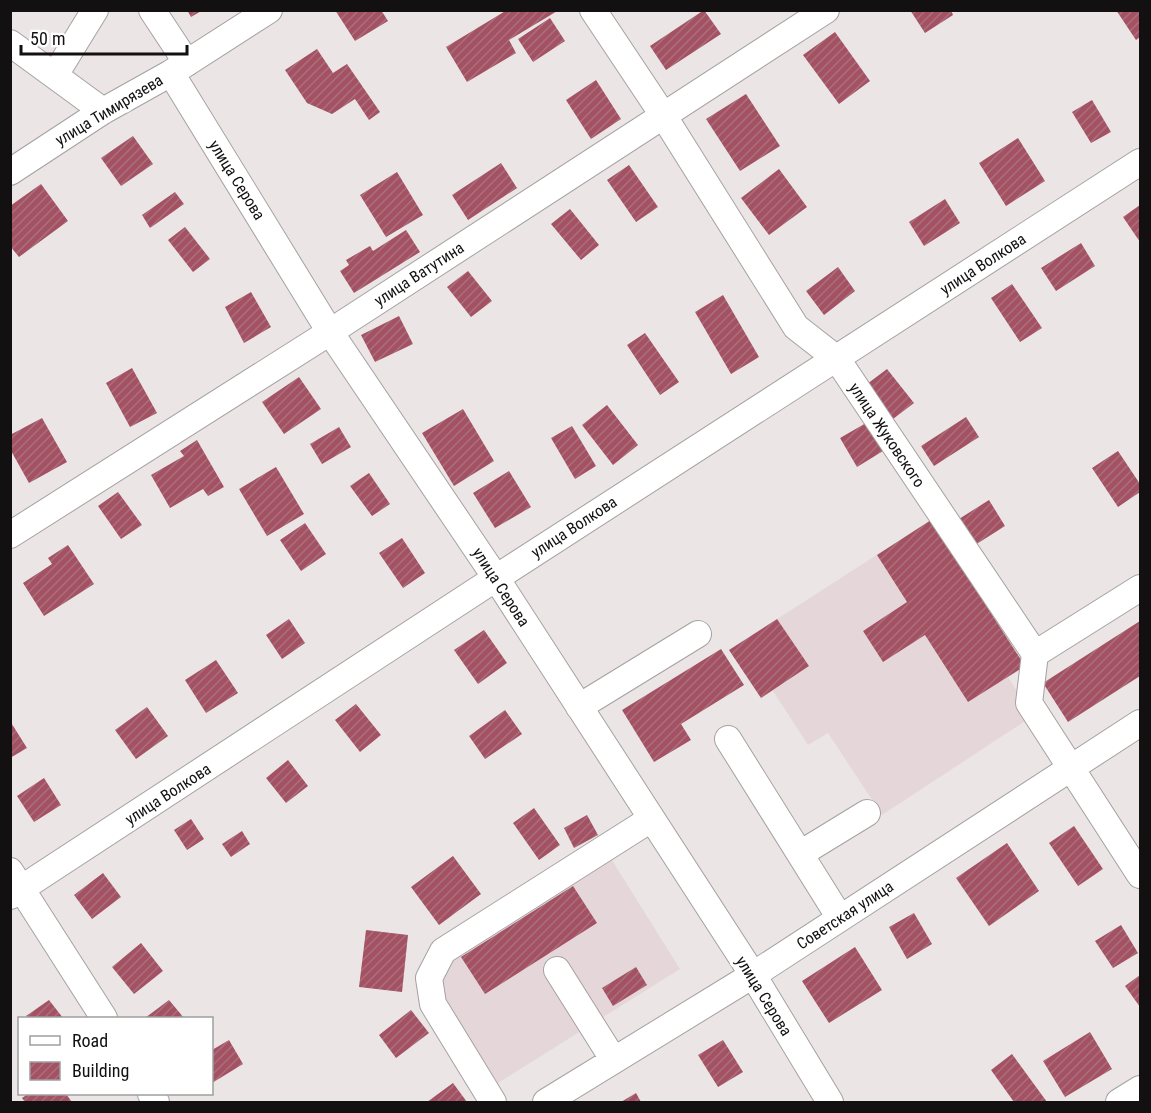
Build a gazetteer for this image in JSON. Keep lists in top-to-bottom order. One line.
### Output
{"streets":{"street":["улица Тимирязева","улица Серова","улица Волкова","улица Ватутина","улица Жуковского","Советская улица"]},"crossings":[["улица Тимирязева","улица Серова"],["улица Серова","улица Волкова"],["улица Серова","улица Ватутина"],["улица Серова","Советская улица"],["улица Волкова","улица Жуковского"],["улица Ватутина","улица Жуковского"]],"legend":["Road","Building"],"scale_bar":"50 m"}
